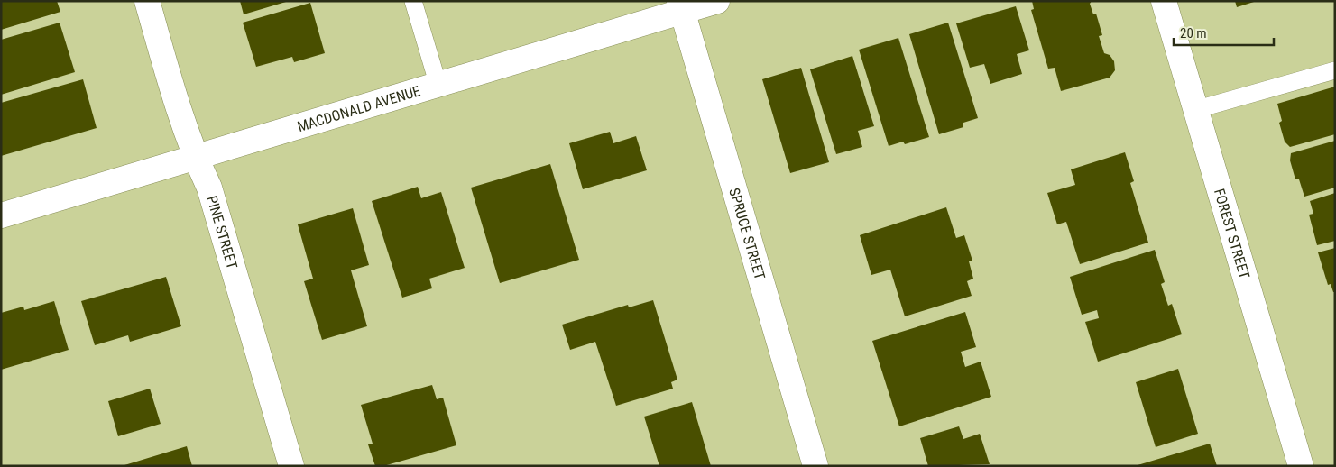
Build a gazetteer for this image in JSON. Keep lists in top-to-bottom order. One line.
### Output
{"streets":{"street":["MACDONALD AVENUE","PINE STREET","SPRUCE STREET","FOREST STREET"]},"crossings":[["MACDONALD AVENUE","PINE STREET"],["MACDONALD AVENUE","SPRUCE STREET"]],"scale_bar":"20 m"}
